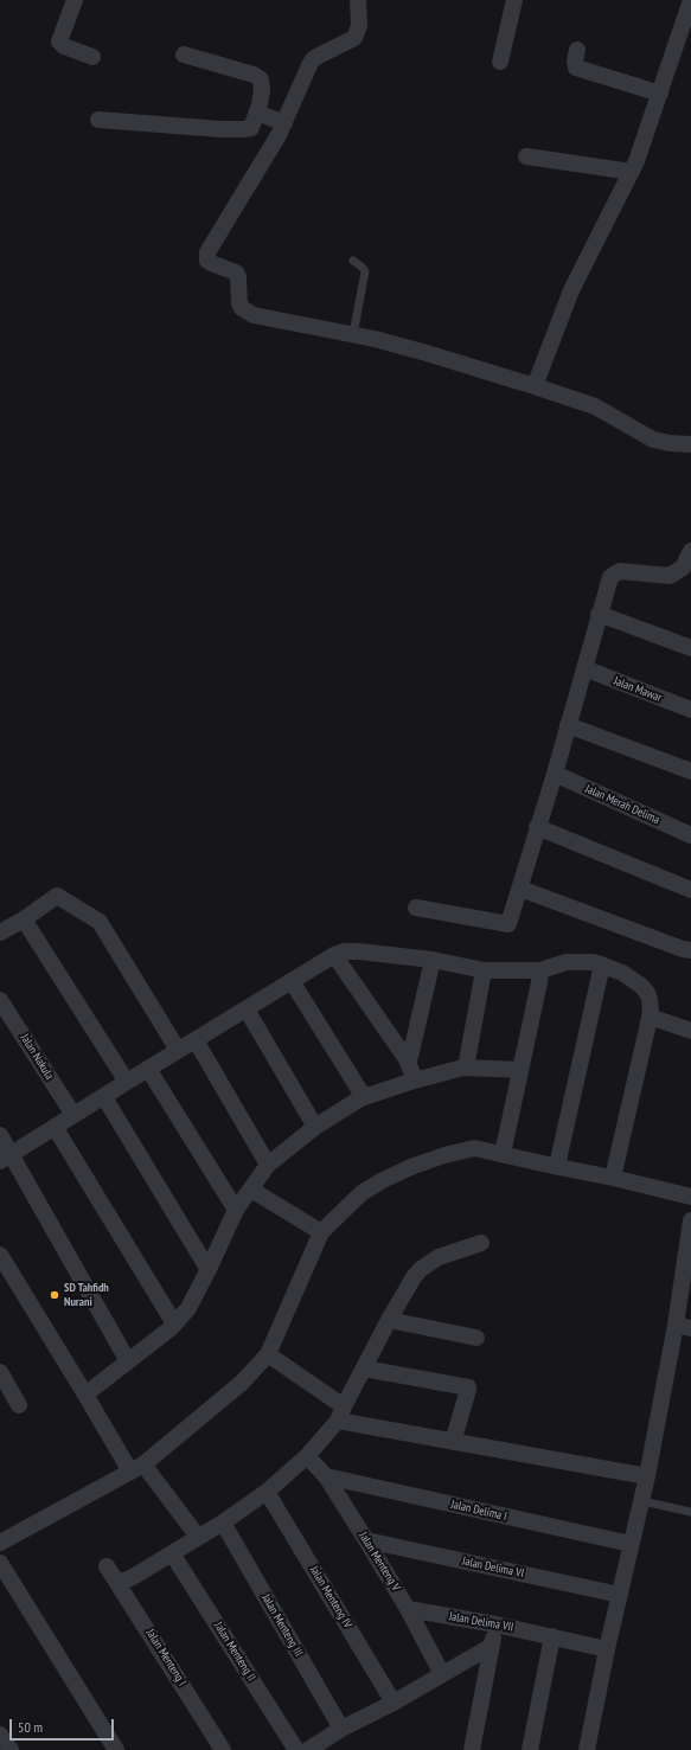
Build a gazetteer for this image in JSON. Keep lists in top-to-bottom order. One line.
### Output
{"streets":{"street":["Jalan Mawar","Jalan Merah Delima","Jalan Nakula","Jalan Delima I","Jalan Menteng V","Jalan Delima VI","Jalan Menteng IV","Jalan Delima VII","Jalan Menteng III","Jalan Menteng II","Jalan Menteng I"]},"crossings":[["Jalan Delima I","Jalan Menteng V"],["Jalan Menteng V","Jalan Delima VI"],["Jalan Menteng V","Jalan Delima VII"]],"places":["SD Tahfidh Nurani"],"scale_bar":"50 m"}
